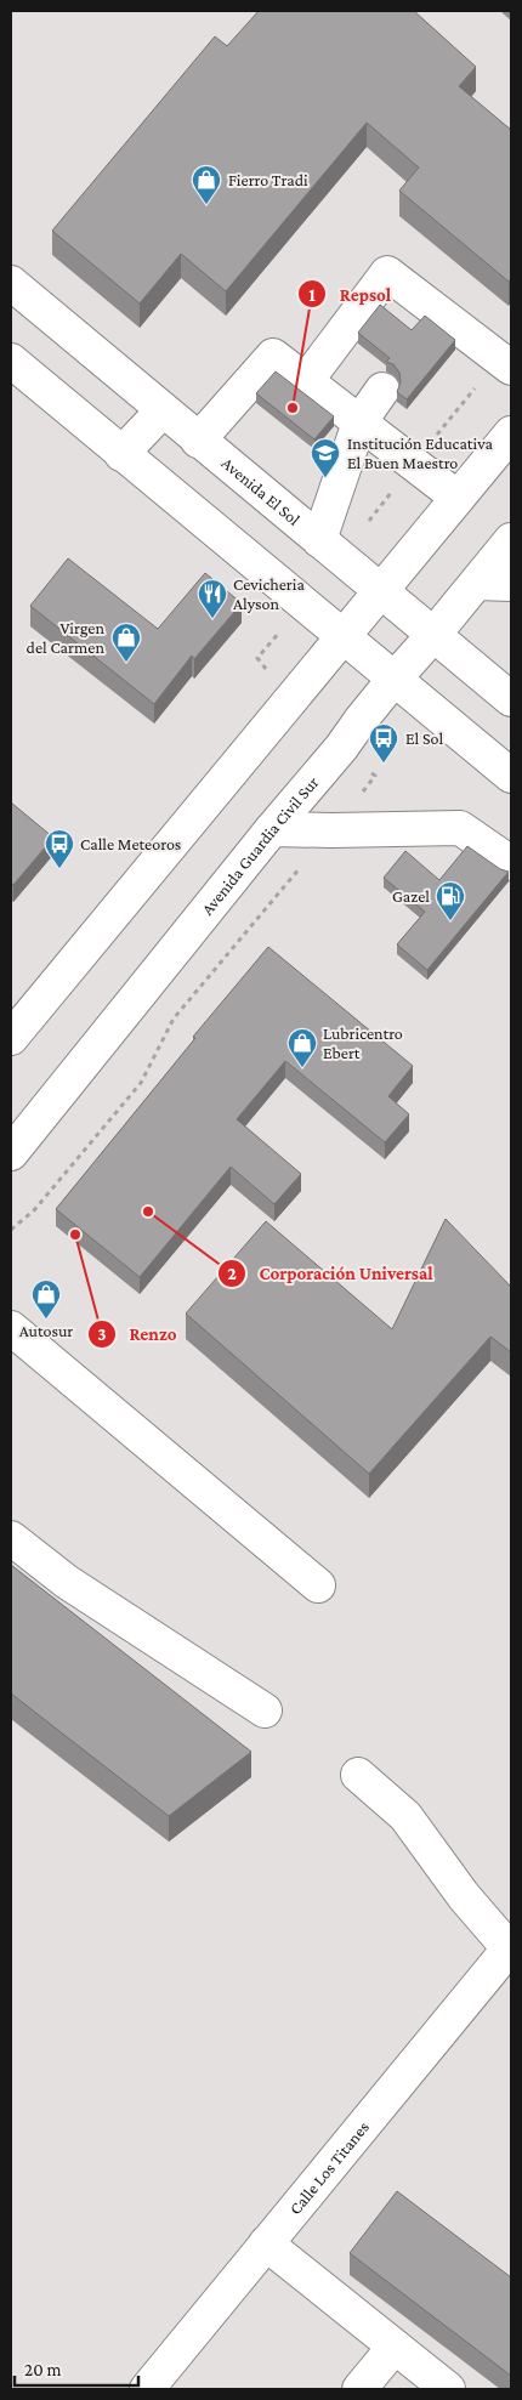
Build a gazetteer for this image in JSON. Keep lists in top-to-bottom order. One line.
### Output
{"streets":{"main road":["Avenida El Sol","Avenida Guardia Civil Sur","Calle Los Titanes"]},"crossings":[["Avenida El Sol","Avenida Guardia Civil Sur"]],"places":{"shop":["Fierro Tradi","Virgen del Carmen","Lubricentro Ebert","Autosur"],"other":["Repsol","Corporación Universal","Renzo"],"school or university":["Institución Educativa El Buen Maestro"],"restaurant":["Cevicheria Alyson"],"bus stop":["El Sol","Calle Meteoros"],"fuel station":["Gazel"]},"scale_bar":"20 m"}
